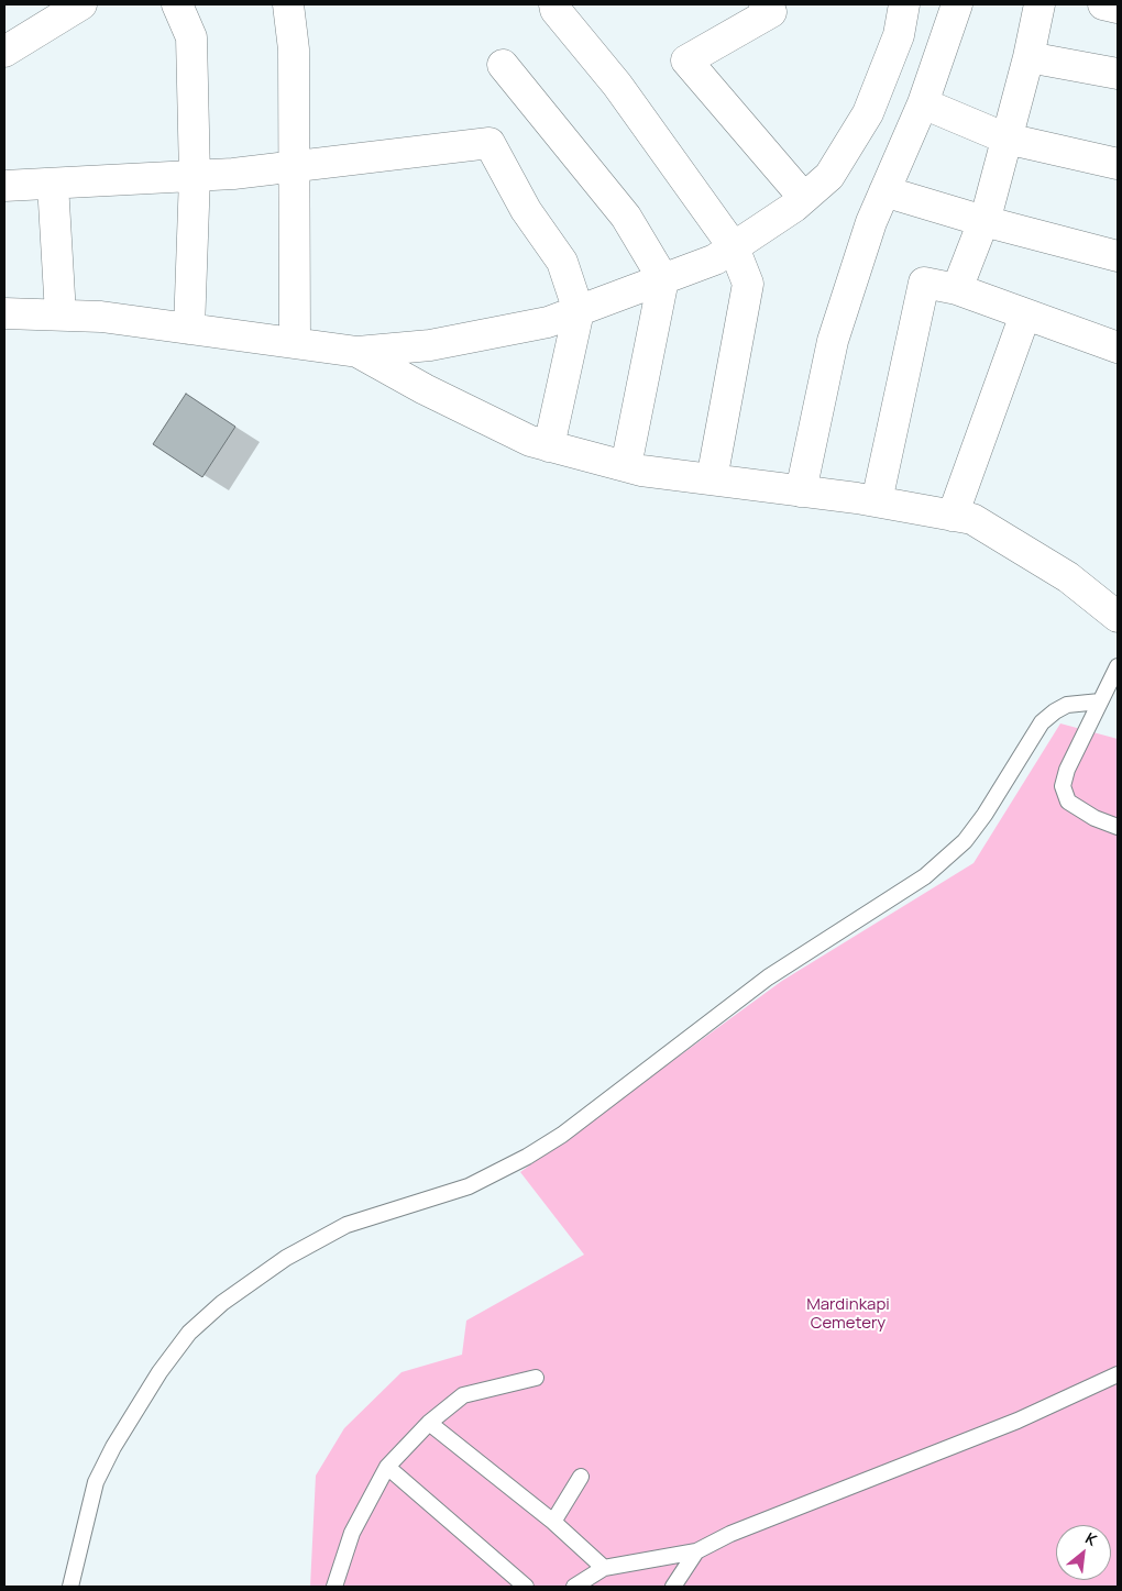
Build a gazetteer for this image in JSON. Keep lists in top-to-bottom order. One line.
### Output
{"parks":["Mardinkapi Cemetery"],"north":"top right"}
